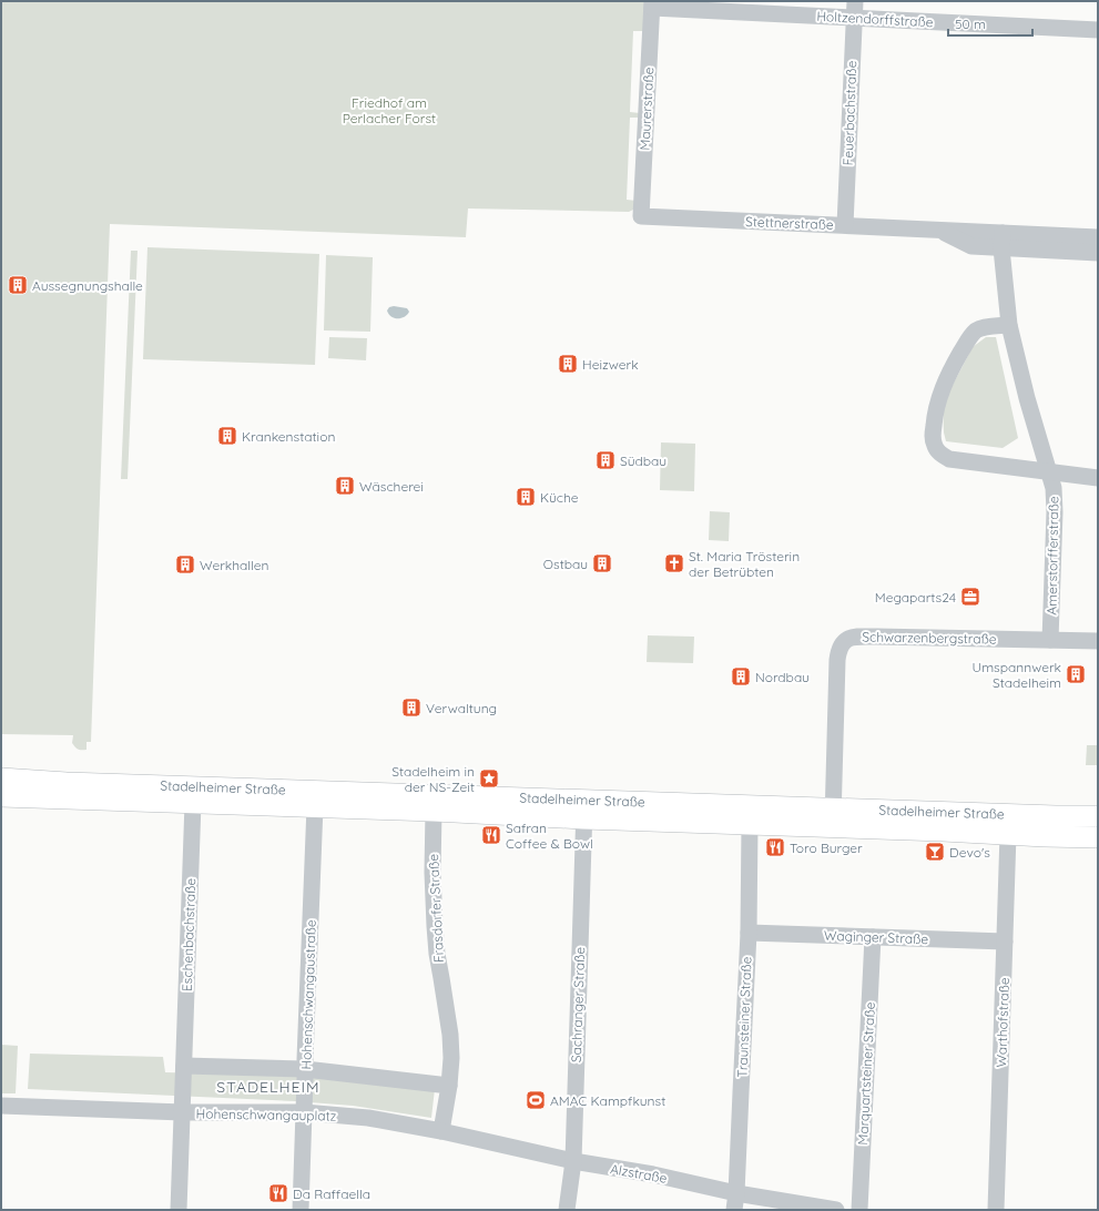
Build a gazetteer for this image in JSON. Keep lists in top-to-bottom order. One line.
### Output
{"streets":{"main road":["Stadelheimer Straße"],"street":["Holtzendorffstraße","Maurerstraße","Feuerbachstraße","Stettnerstraße","Amerstorfferstraße","Schwarzenbergstraße","Frasdorfer Straße","Eschenbachstraße","Waginger Straße","Hohenschwangaustraße","Sachranger Straße","Traunsteiner Straße","Warthofstraße","Marquartsteiner Straße","Hohenschwangauplatz","Alzstraße"]},"crossings":[["Holtzendorffstraße","Maurerstraße"],["Holtzendorffstraße","Feuerbachstraße"],["Maurerstraße","Stettnerstraße"],["Feuerbachstraße","Stettnerstraße"],["Stettnerstraße","Amerstorfferstraße"],["Amerstorfferstraße","Schwarzenbergstraße"],["Schwarzenbergstraße","Stadelheimer Straße"],["Stadelheimer Straße","Frasdorfer Straße"],["Stadelheimer Straße","Eschenbachstraße"],["Stadelheimer Straße","Hohenschwangaustraße"],["Stadelheimer Straße","Sachranger Straße"],["Stadelheimer Straße","Traunsteiner Straße"],["Stadelheimer Straße","Warthofstraße"],["Eschenbachstraße","Hohenschwangauplatz"],["Waginger Straße","Traunsteiner Straße"],["Waginger Straße","Warthofstraße"],["Waginger Straße","Marquartsteiner Straße"],["Hohenschwangaustraße","Hohenschwangauplatz"],["Sachranger Straße","Alzstraße"],["Traunsteiner Straße","Alzstraße"],["Hohenschwangauplatz","Alzstraße"]],"districts":["STADELHEIM"],"parks":["Friedhof am Perlacher Forst"],"places":{"building":["Aussegnungshalle","Heizwerk","Krankenstation","Südbau","Wäscherei","Küche","Ostbau","Werkhallen","Umspannwerk Stadelheim","Nordbau","Verwaltung"],"church":["St. Maria Trösterin der Betrübten"],"office":["Megaparts24"],"place":["Stadelheim in der NS-Zeit"],"restaurant":["Safran Coffee & Bowl","Toro Burger","Da Raffaella"],"bar":["Devo's"],"sports":["AMAC Kampfkunst"]},"scale_bar":"50 m"}
